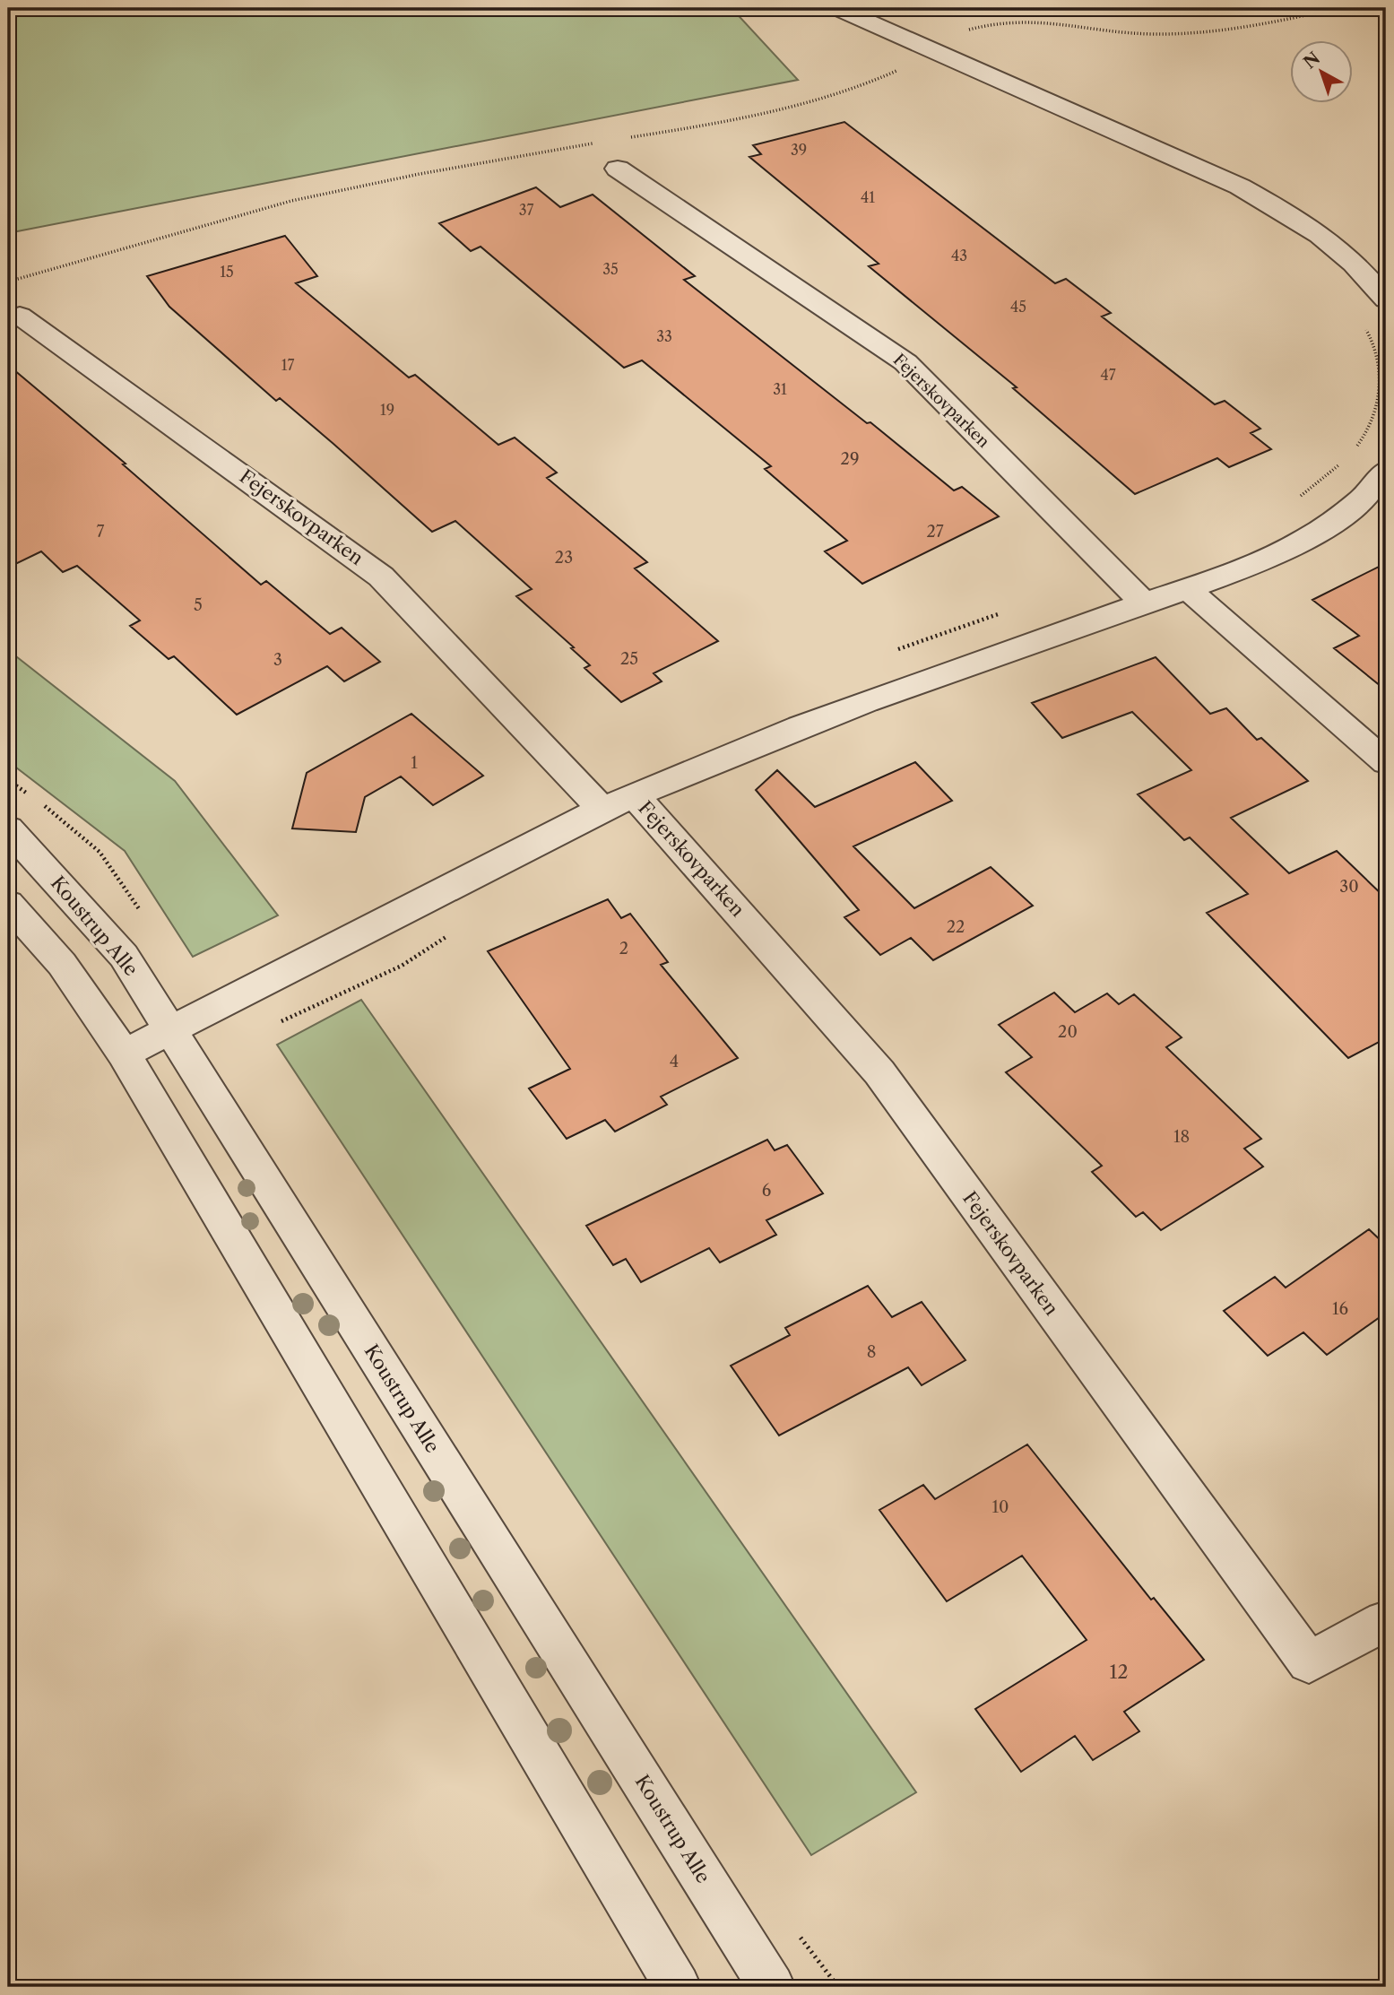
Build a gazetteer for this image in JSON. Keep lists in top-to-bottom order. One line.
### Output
{"streets":{"street":["Fejerskovparken","Koustrup Alle"]},"crossings":[["Fejerskovparken","Koustrup Alle"]],"house_numbers":["39","41","37","43","35","15","45","33","17","47","31","19","29","7","27","23","5","25","3","1","30","22","2","20","4","18","6","16","8","10","12"],"north":"top left"}
